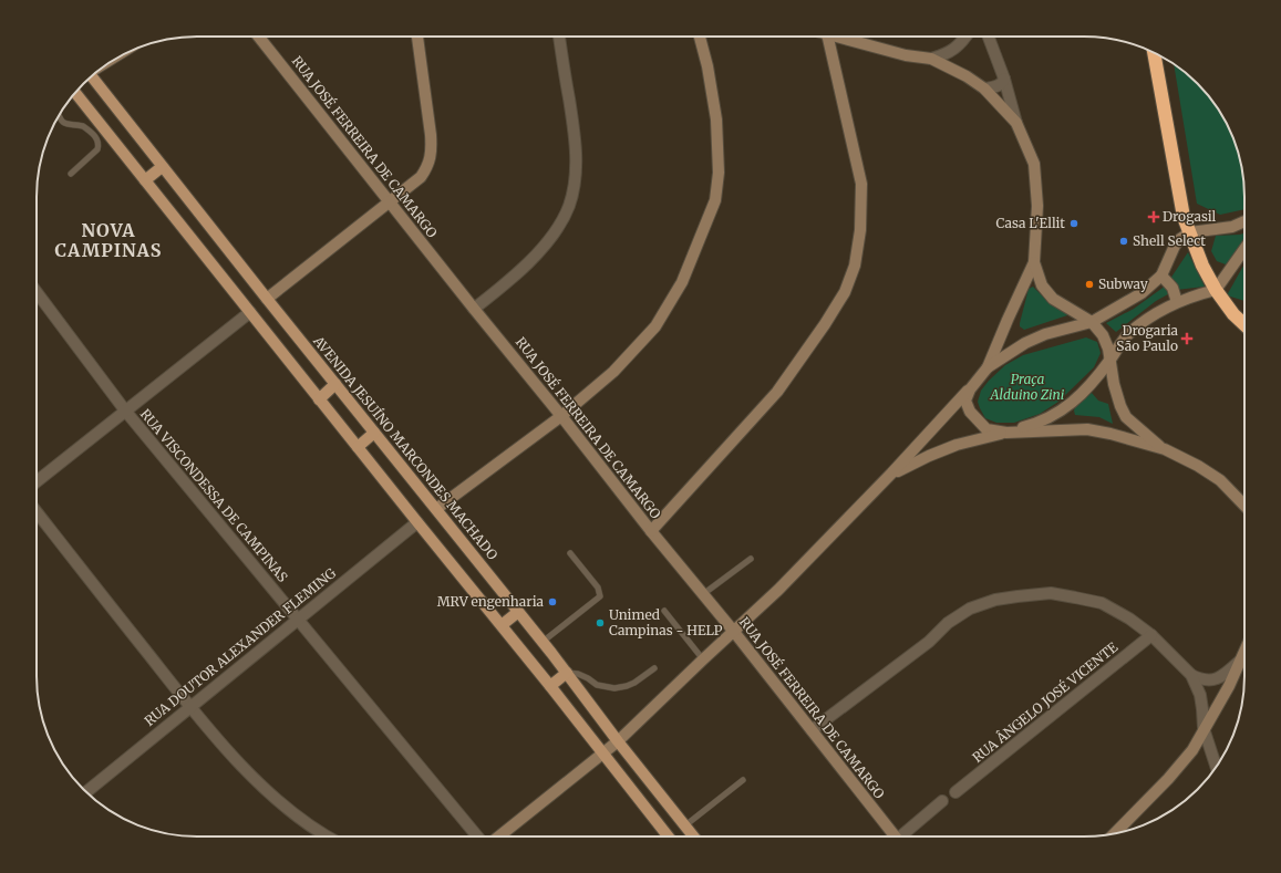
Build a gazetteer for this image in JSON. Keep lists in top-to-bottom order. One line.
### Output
{"streets":{"main road":["AVENIDA JESUÍNO MARCONDES MACHADO"],"street":["RUA JOSÉ FERREIRA DE CAMARGO","RUA VISCONDESSA DE CAMPINAS","RUA DOUTOR ALEXANDER FLEMING","RUA ÂNGELO JOSÉ VICENTE"]},"crossings":[["RUA VISCONDESSA DE CAMPINAS","RUA DOUTOR ALEXANDER FLEMING"]],"districts":["NOVA CAMPINAS"],"parks":["Praça Alduino Zini"],"places":{"health":["Drogasil","Drogaria São Paulo"],"other":["Casa L'Ellit","Shell Select","Subway","MRV engenharia","Unimed Campinas - HELP"]}}
